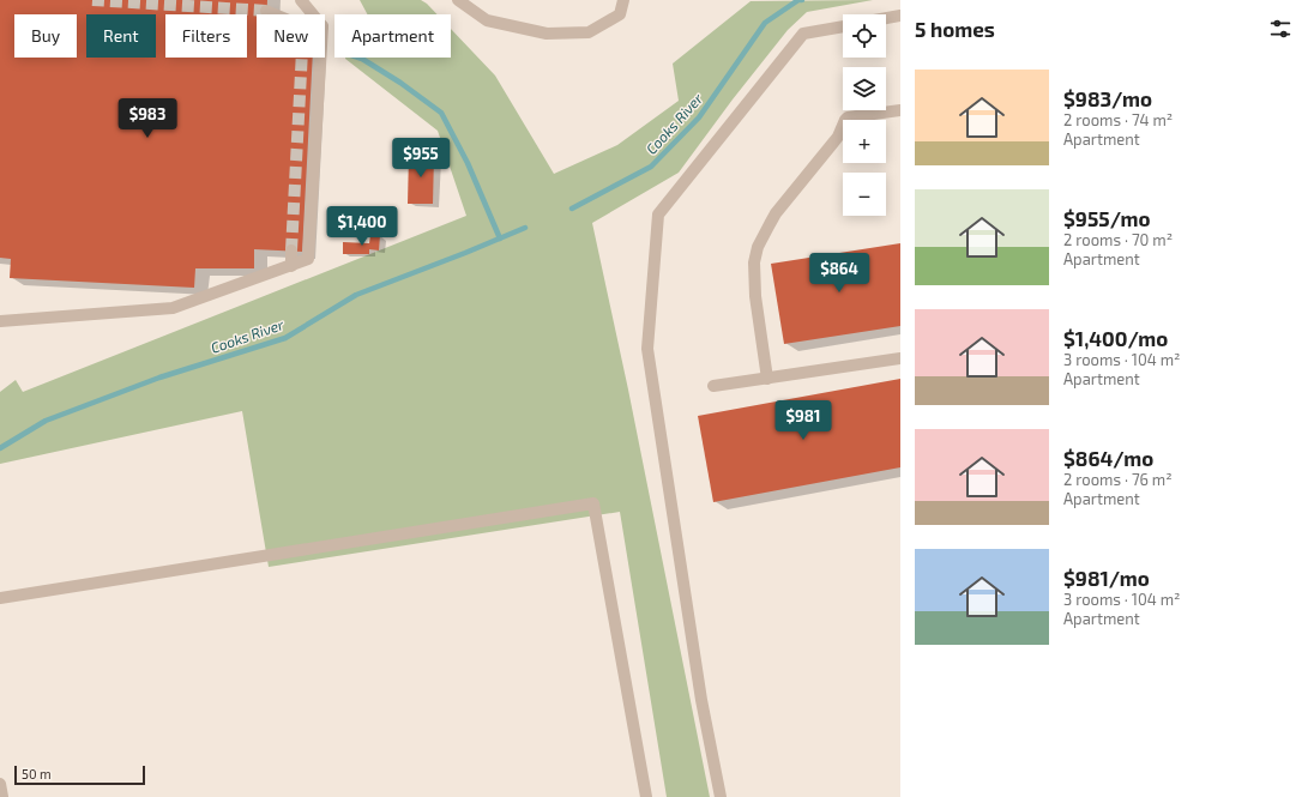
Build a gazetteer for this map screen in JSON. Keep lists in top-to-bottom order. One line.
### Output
{"water":["Cooks River"],"scale_bar":"50 m","page":{"heading":"5 homes","map_buttons":["+","−"],"chip":["Buy","Rent","Filters","New","Apartment"],"list":[{"name":"$983/mo","note":"2 rooms · 74 m² · Apartment"},{"name":"$955/mo","note":"2 rooms · 70 m² · Apartment"},{"name":"$1,400/mo","note":"3 rooms · 104 m² · Apartment"},{"name":"$864/mo","note":"2 rooms · 76 m² · Apartment"},{"name":"$981/mo","note":"3 rooms · 104 m² · Apartment"}],"price":["$983","$955","$1,400","$864","$981"],"scale":"50 m"}}
